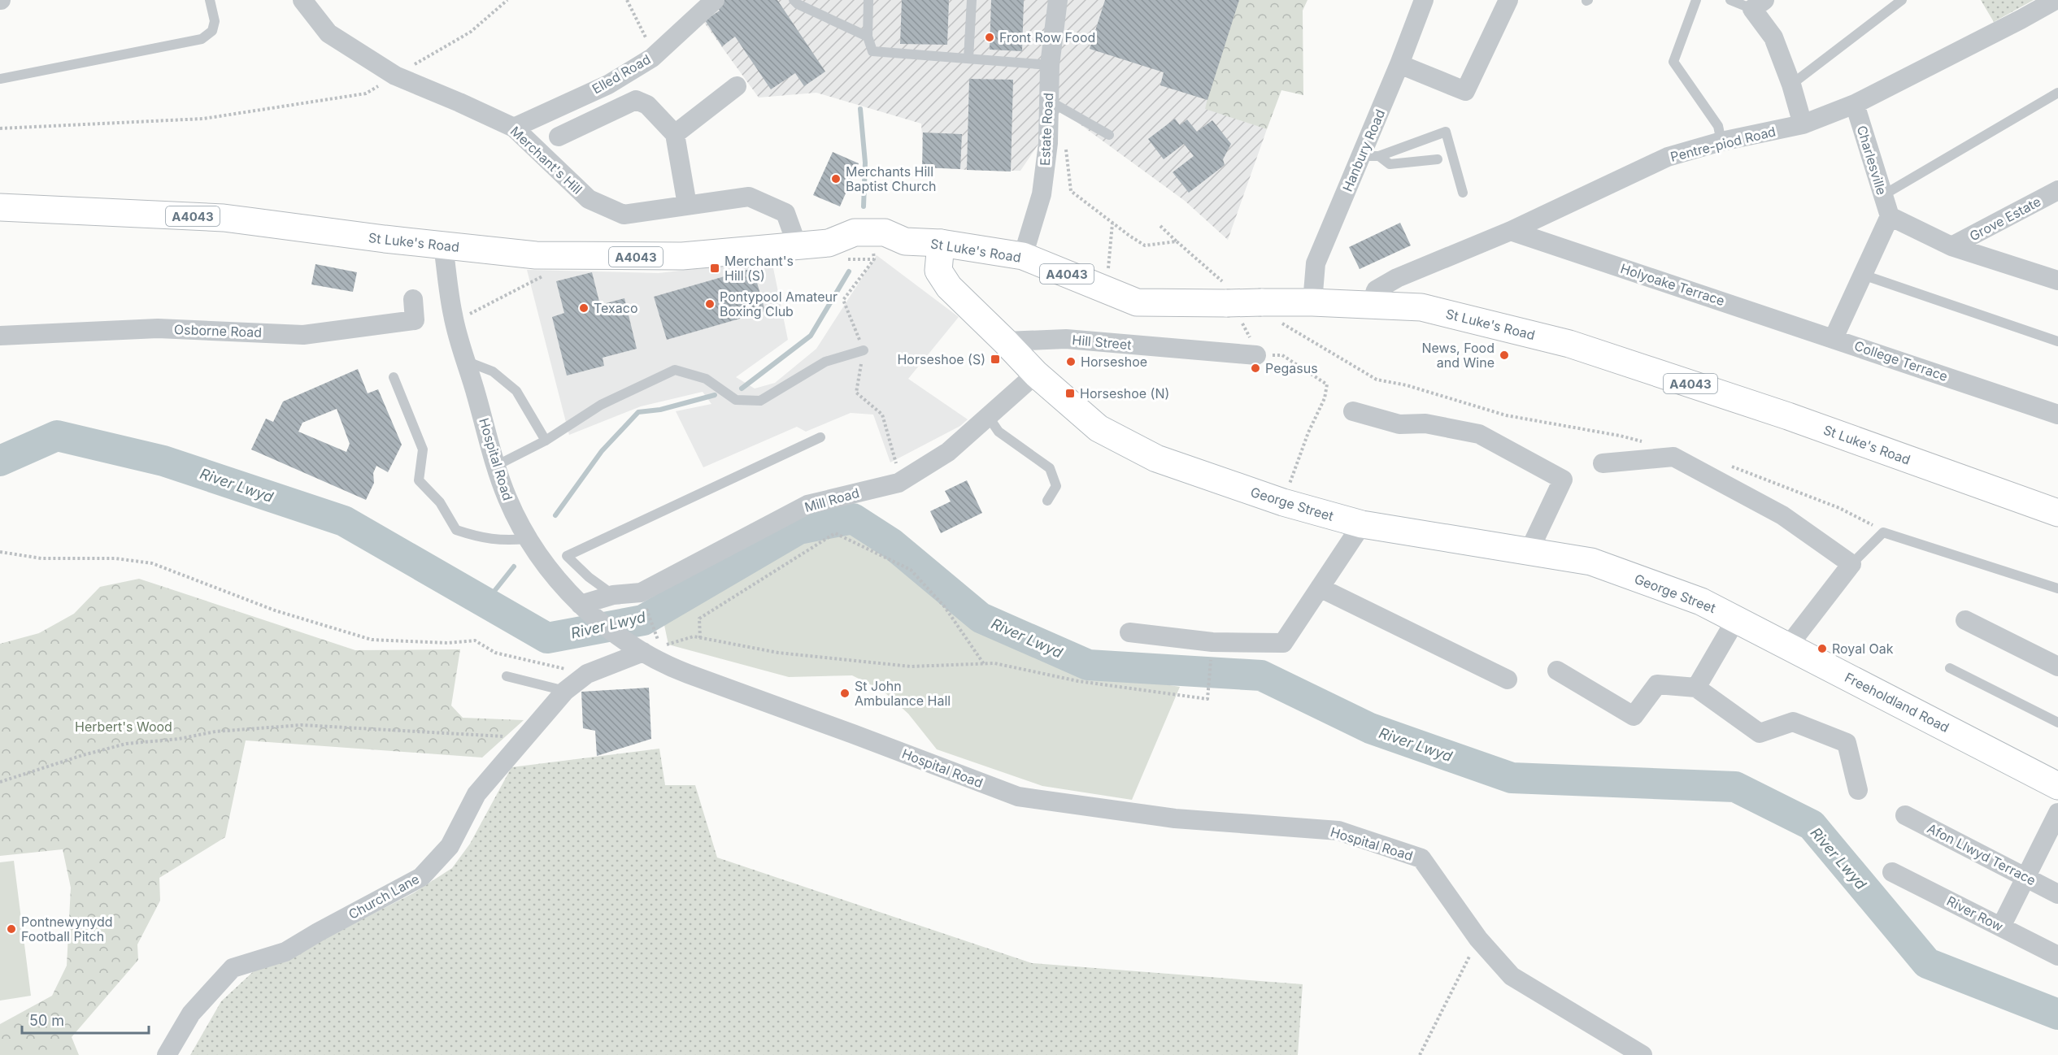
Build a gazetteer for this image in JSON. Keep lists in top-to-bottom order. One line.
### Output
{"streets":{"main road":["A4043","St Luke's Road","George Street","Freeholdland Road"],"street":["Elled Road","Estate Road","Pentre-piod Road","Hanbury Road","Merchant's Hill","Charlesville","Grove Estate","Holyoake Terrace","Osborne Road","Hill Street","College Terrace","Hospital Road","Mill Road","Afon Llwyd Terrace","Church Lane","River Row"]},"crossings":[["Elled Road","Merchant's Hill"],["Estate Road","St Luke's Road"],["Pentre-piod Road","Charlesville"],["Pentre-piod Road","St Luke's Road"],["Pentre-piod Road","Holyoake Terrace"],["Hanbury Road","St Luke's Road"],["Merchant's Hill","St Luke's Road"],["St Luke's Road","Hospital Road"],["St Luke's Road","George Street"],["Holyoake Terrace","College Terrace"],["Hill Street","George Street"],["Hospital Road","Mill Road"],["Hospital Road","Church Lane"],["Mill Road","George Street"],["George Street","Freeholdland Road"]],"water":["River Lwyd"],"parks":["Herbert's Wood"],"places":{"other":["Front Row Food","Merchants Hill Baptist Church","Pontypool Amateur Boxing Club","Texaco","News, Food and Wine","Horseshoe","Pegasus","Royal Oak","St John Ambulance Hall","Pontnewynydd Football Pitch"],"transit":["Merchant's Hill (S)","Horseshoe (S)","Horseshoe (N)"]},"scale_bar":"50 m"}
